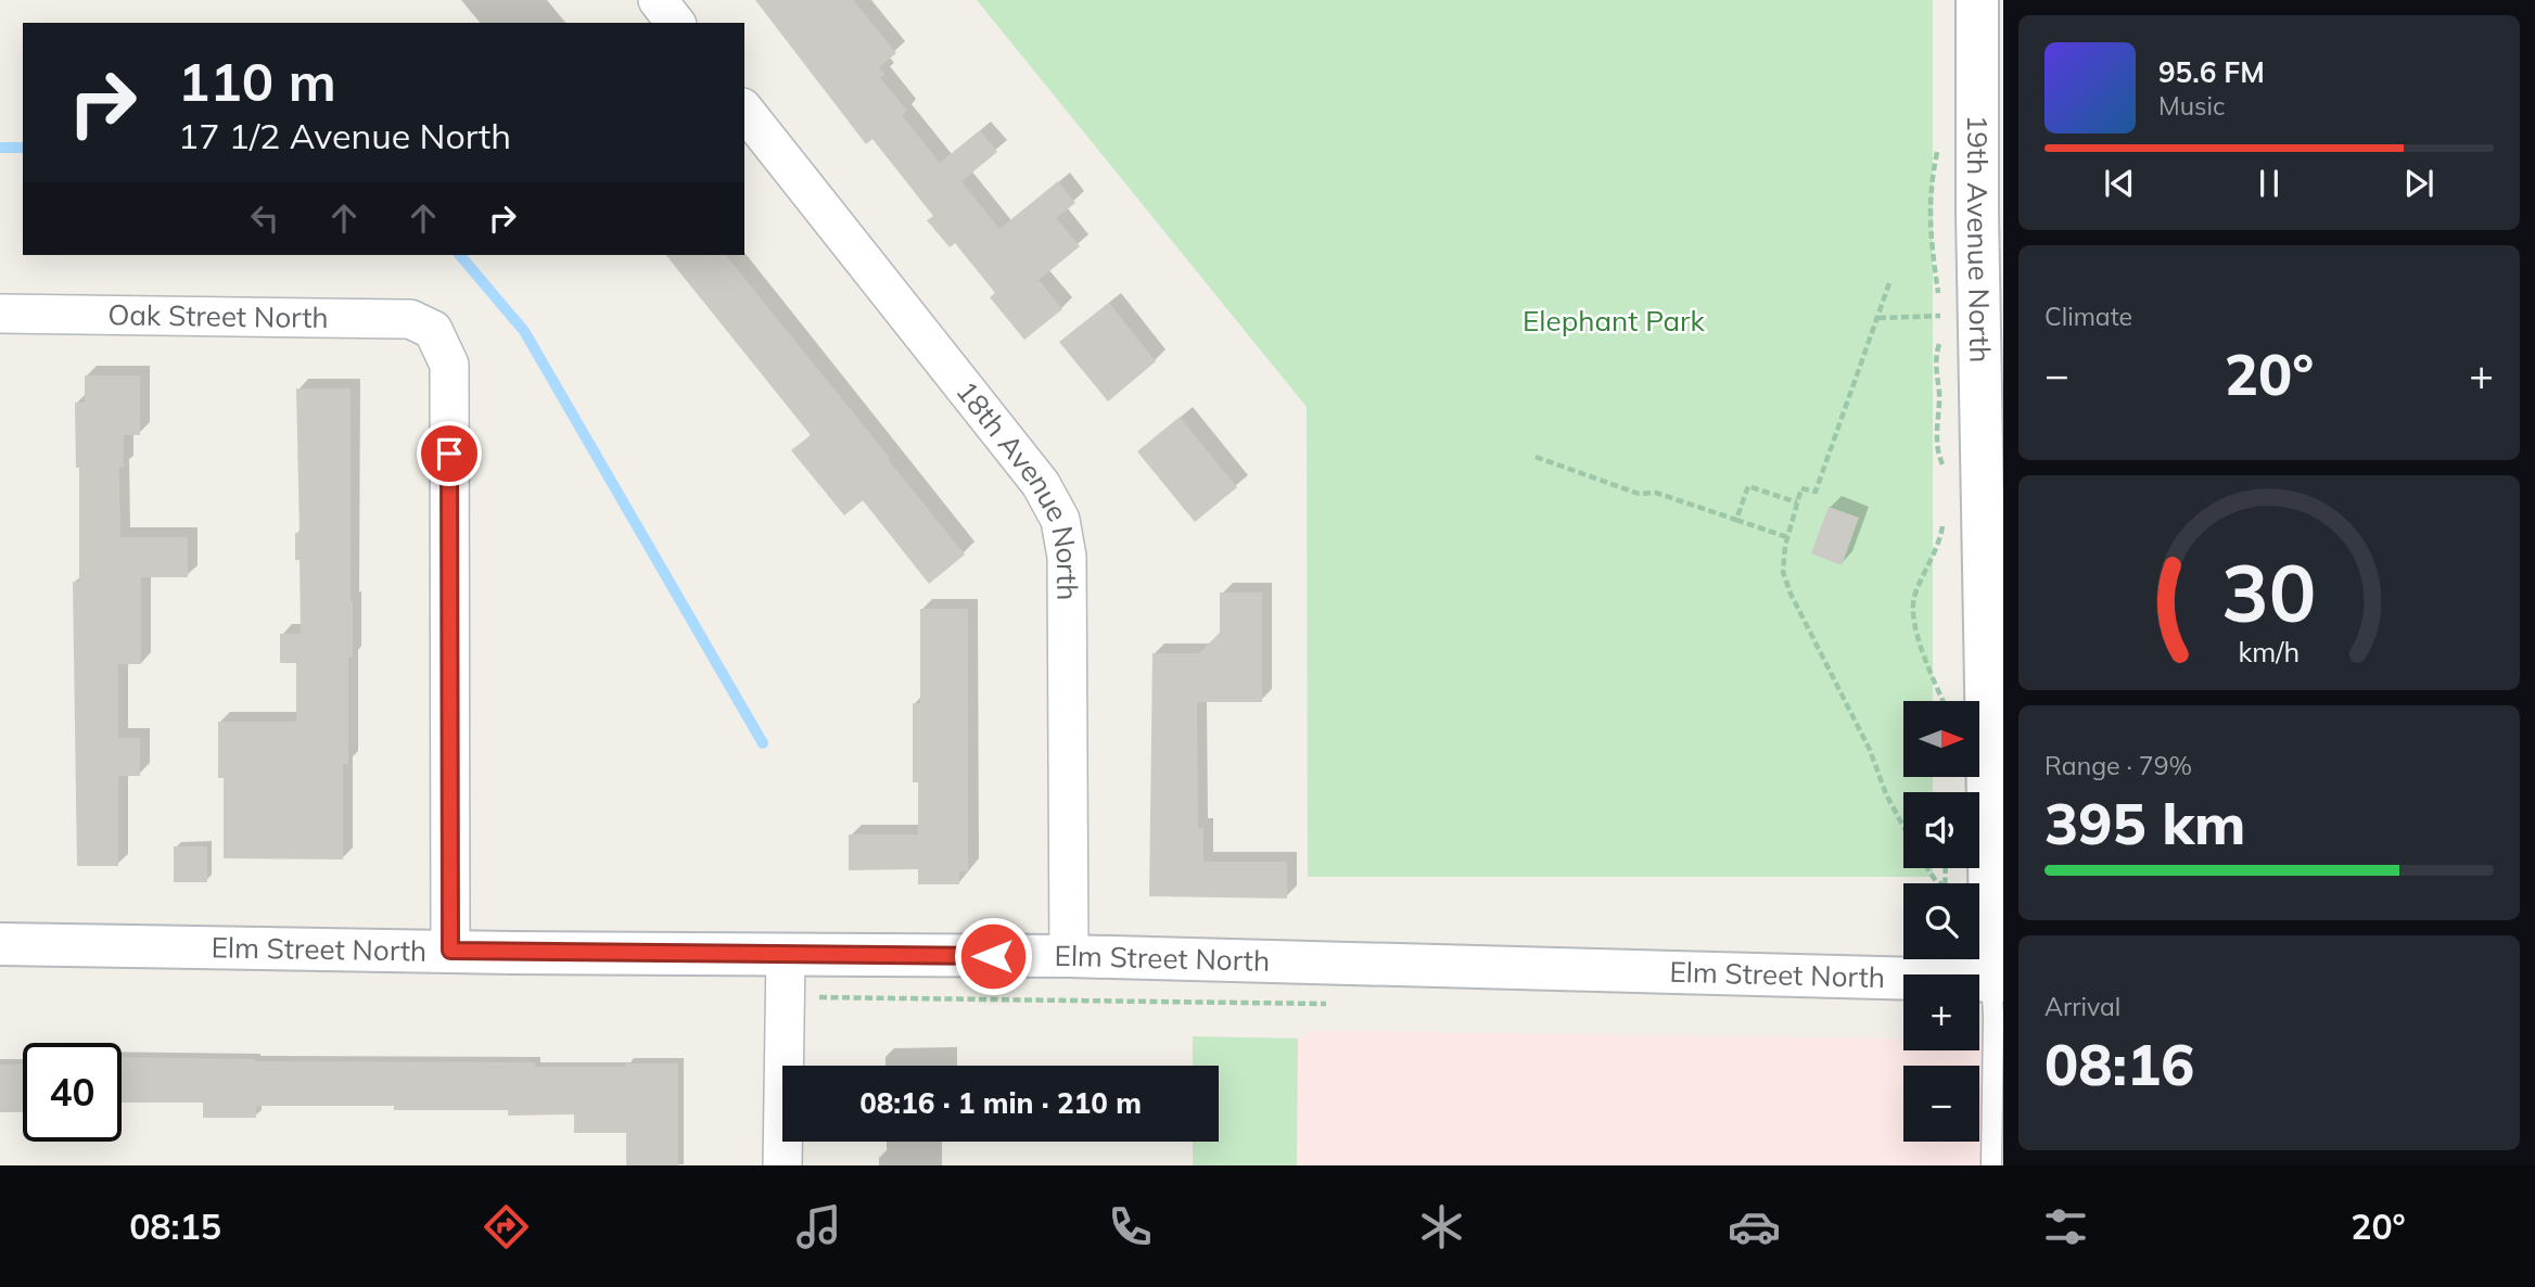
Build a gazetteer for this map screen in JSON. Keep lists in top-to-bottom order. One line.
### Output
{"streets":{"street":["19th Avenue North","Oak Street North","18th Avenue North","Elm Street North"]},"crossings":[["19th Avenue North","Elm Street North"],["Oak Street North","Elm Street North"],["18th Avenue North","Elm Street North"]],"parks":["Elephant Park"],"north":"right","page":{"turn":["110 m","17 1/2 Avenue North"],"song":["95.6 FM","Music"],"tile":["Climate",["Range · 79%","395 km"],["Arrival","08:16"]],"heat":["−","20°","+"],"map_buttons":["+","−"],"limit":"40","trip":"08:16 · 1 min · 210 m","tabs":["08:15","20°"],"gauge":["30","km/h"]}}
